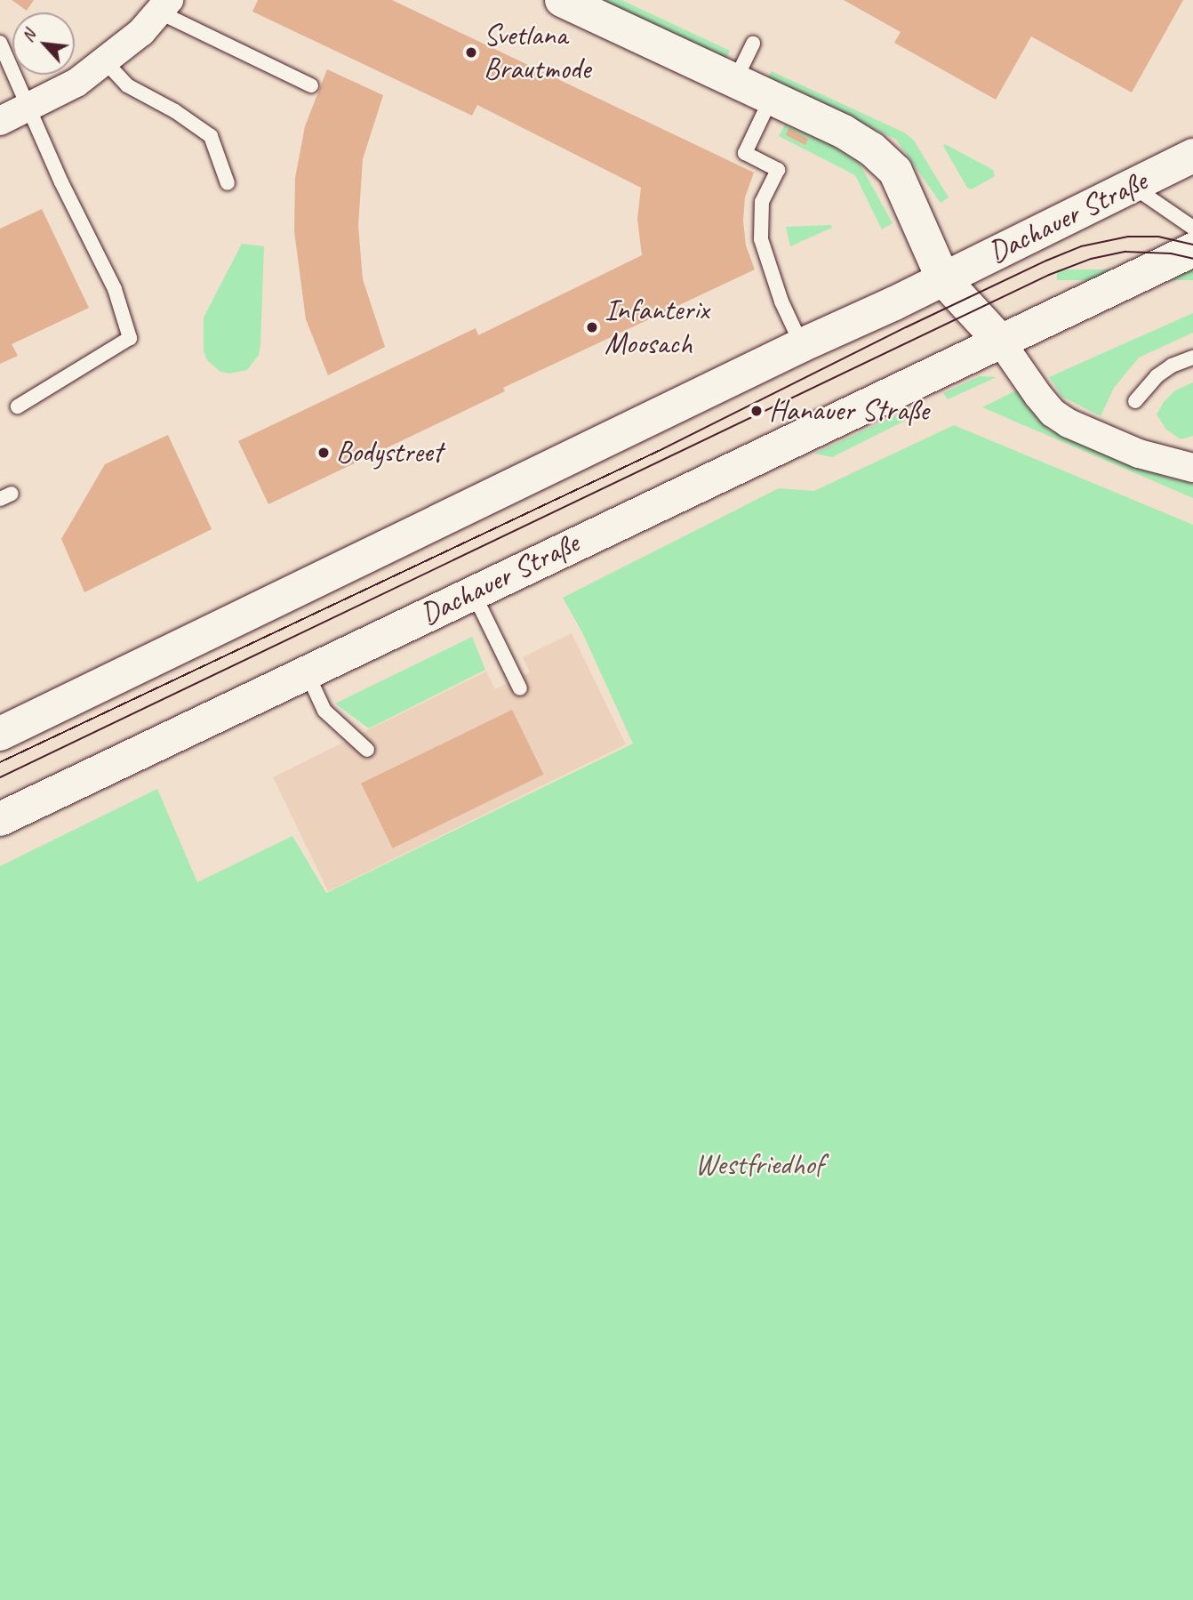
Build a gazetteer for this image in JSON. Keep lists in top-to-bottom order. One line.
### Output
{"streets":{"main road":["Dachauer Straße"]},"parks":["Westfriedhof"],"places":["Svetlana Brautmode","Infanterix Moosach","Hanauer Straße","Bodystreet"],"north":"top left"}
